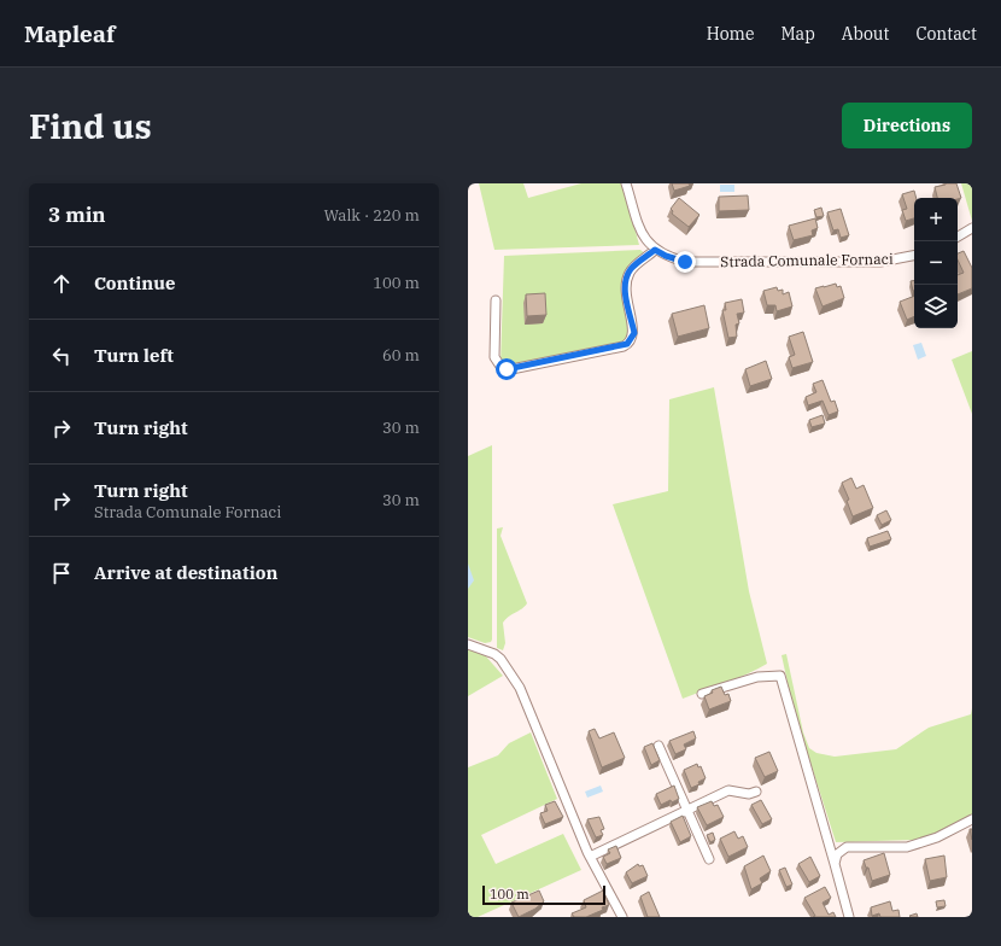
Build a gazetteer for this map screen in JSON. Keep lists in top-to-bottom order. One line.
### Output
{"streets":{"street":["Strada Comunale Fornaci"]},"scale_bar":"100 m","page":{"header":"Mapleaf","nav":["Home","Map","About","Contact"],"buttons":"Directions","title":"Find us","heading":["3 min","Walk · 220 m"],"map_buttons":["+","−"],"list":[["Continue","100 m"],["Turn left","60 m"],["Turn right","30 m"],["Turn right","Strada Comunale Fornaci","30 m"],"Arrive at destination"],"scale":"100 m"}}
